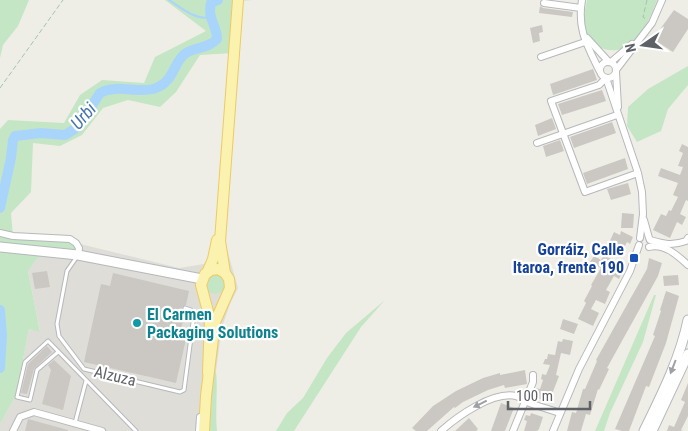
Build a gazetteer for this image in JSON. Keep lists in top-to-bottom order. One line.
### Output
{"streets":{"lane":["Alzuza"]},"water":["Urbi"],"places":{"transit":["Gorráiz, Calle Itaroa, frente 190"],"other":["El Carmen Packaging Solutions"]},"scale_bar":"100 m","north":"left"}
